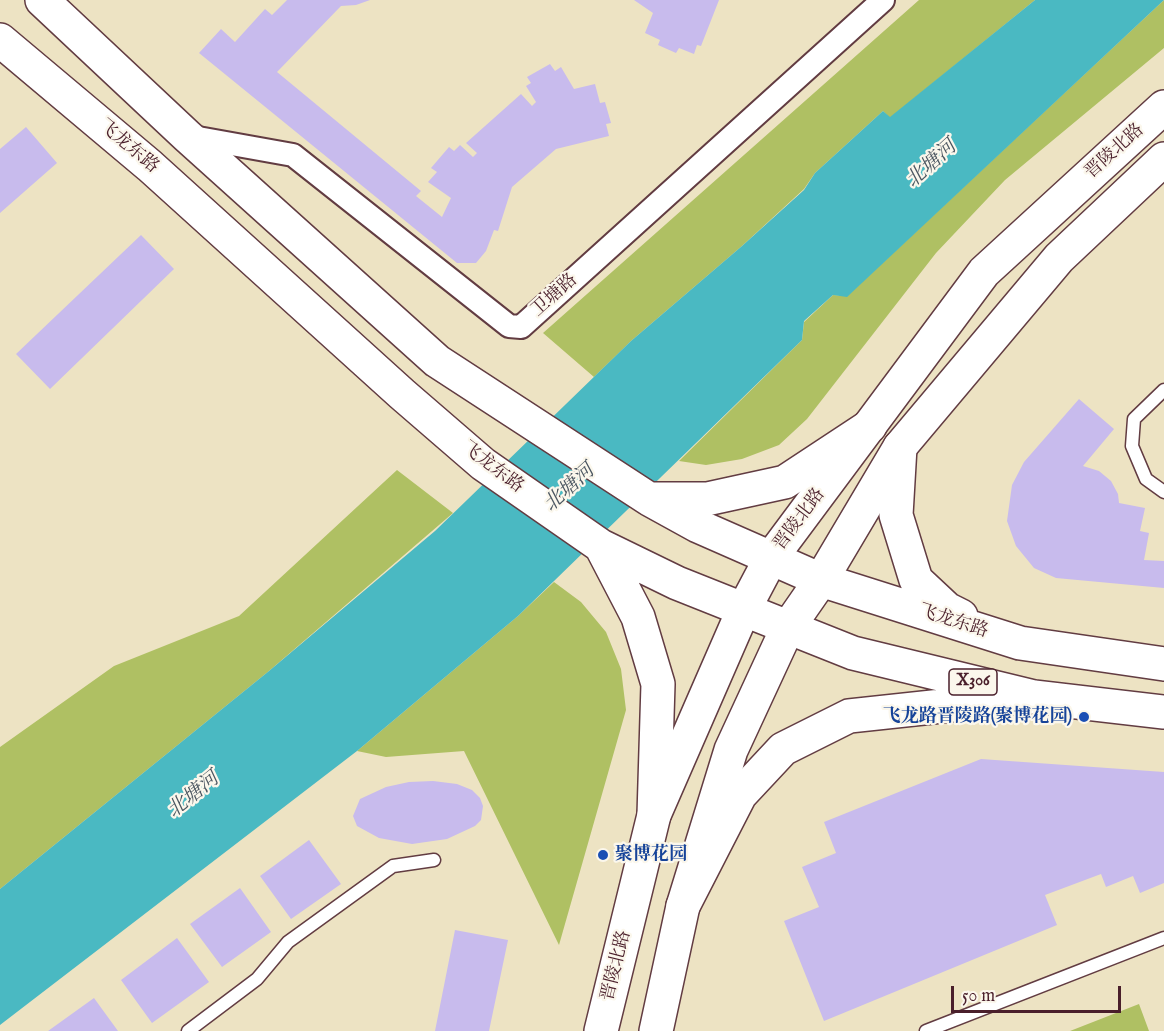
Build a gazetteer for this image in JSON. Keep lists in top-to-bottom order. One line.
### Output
{"streets":{"main road":["飞龙东路","晋陵北路","X306"],"street":["卫塘路"]},"crossings":[["飞龙东路","晋陵北路"],["飞龙东路","卫塘路"]],"water":["北塘河"],"places":["飞龙路晋陵路(聚博花园)","聚博花园"],"scale_bar":"50 m"}
